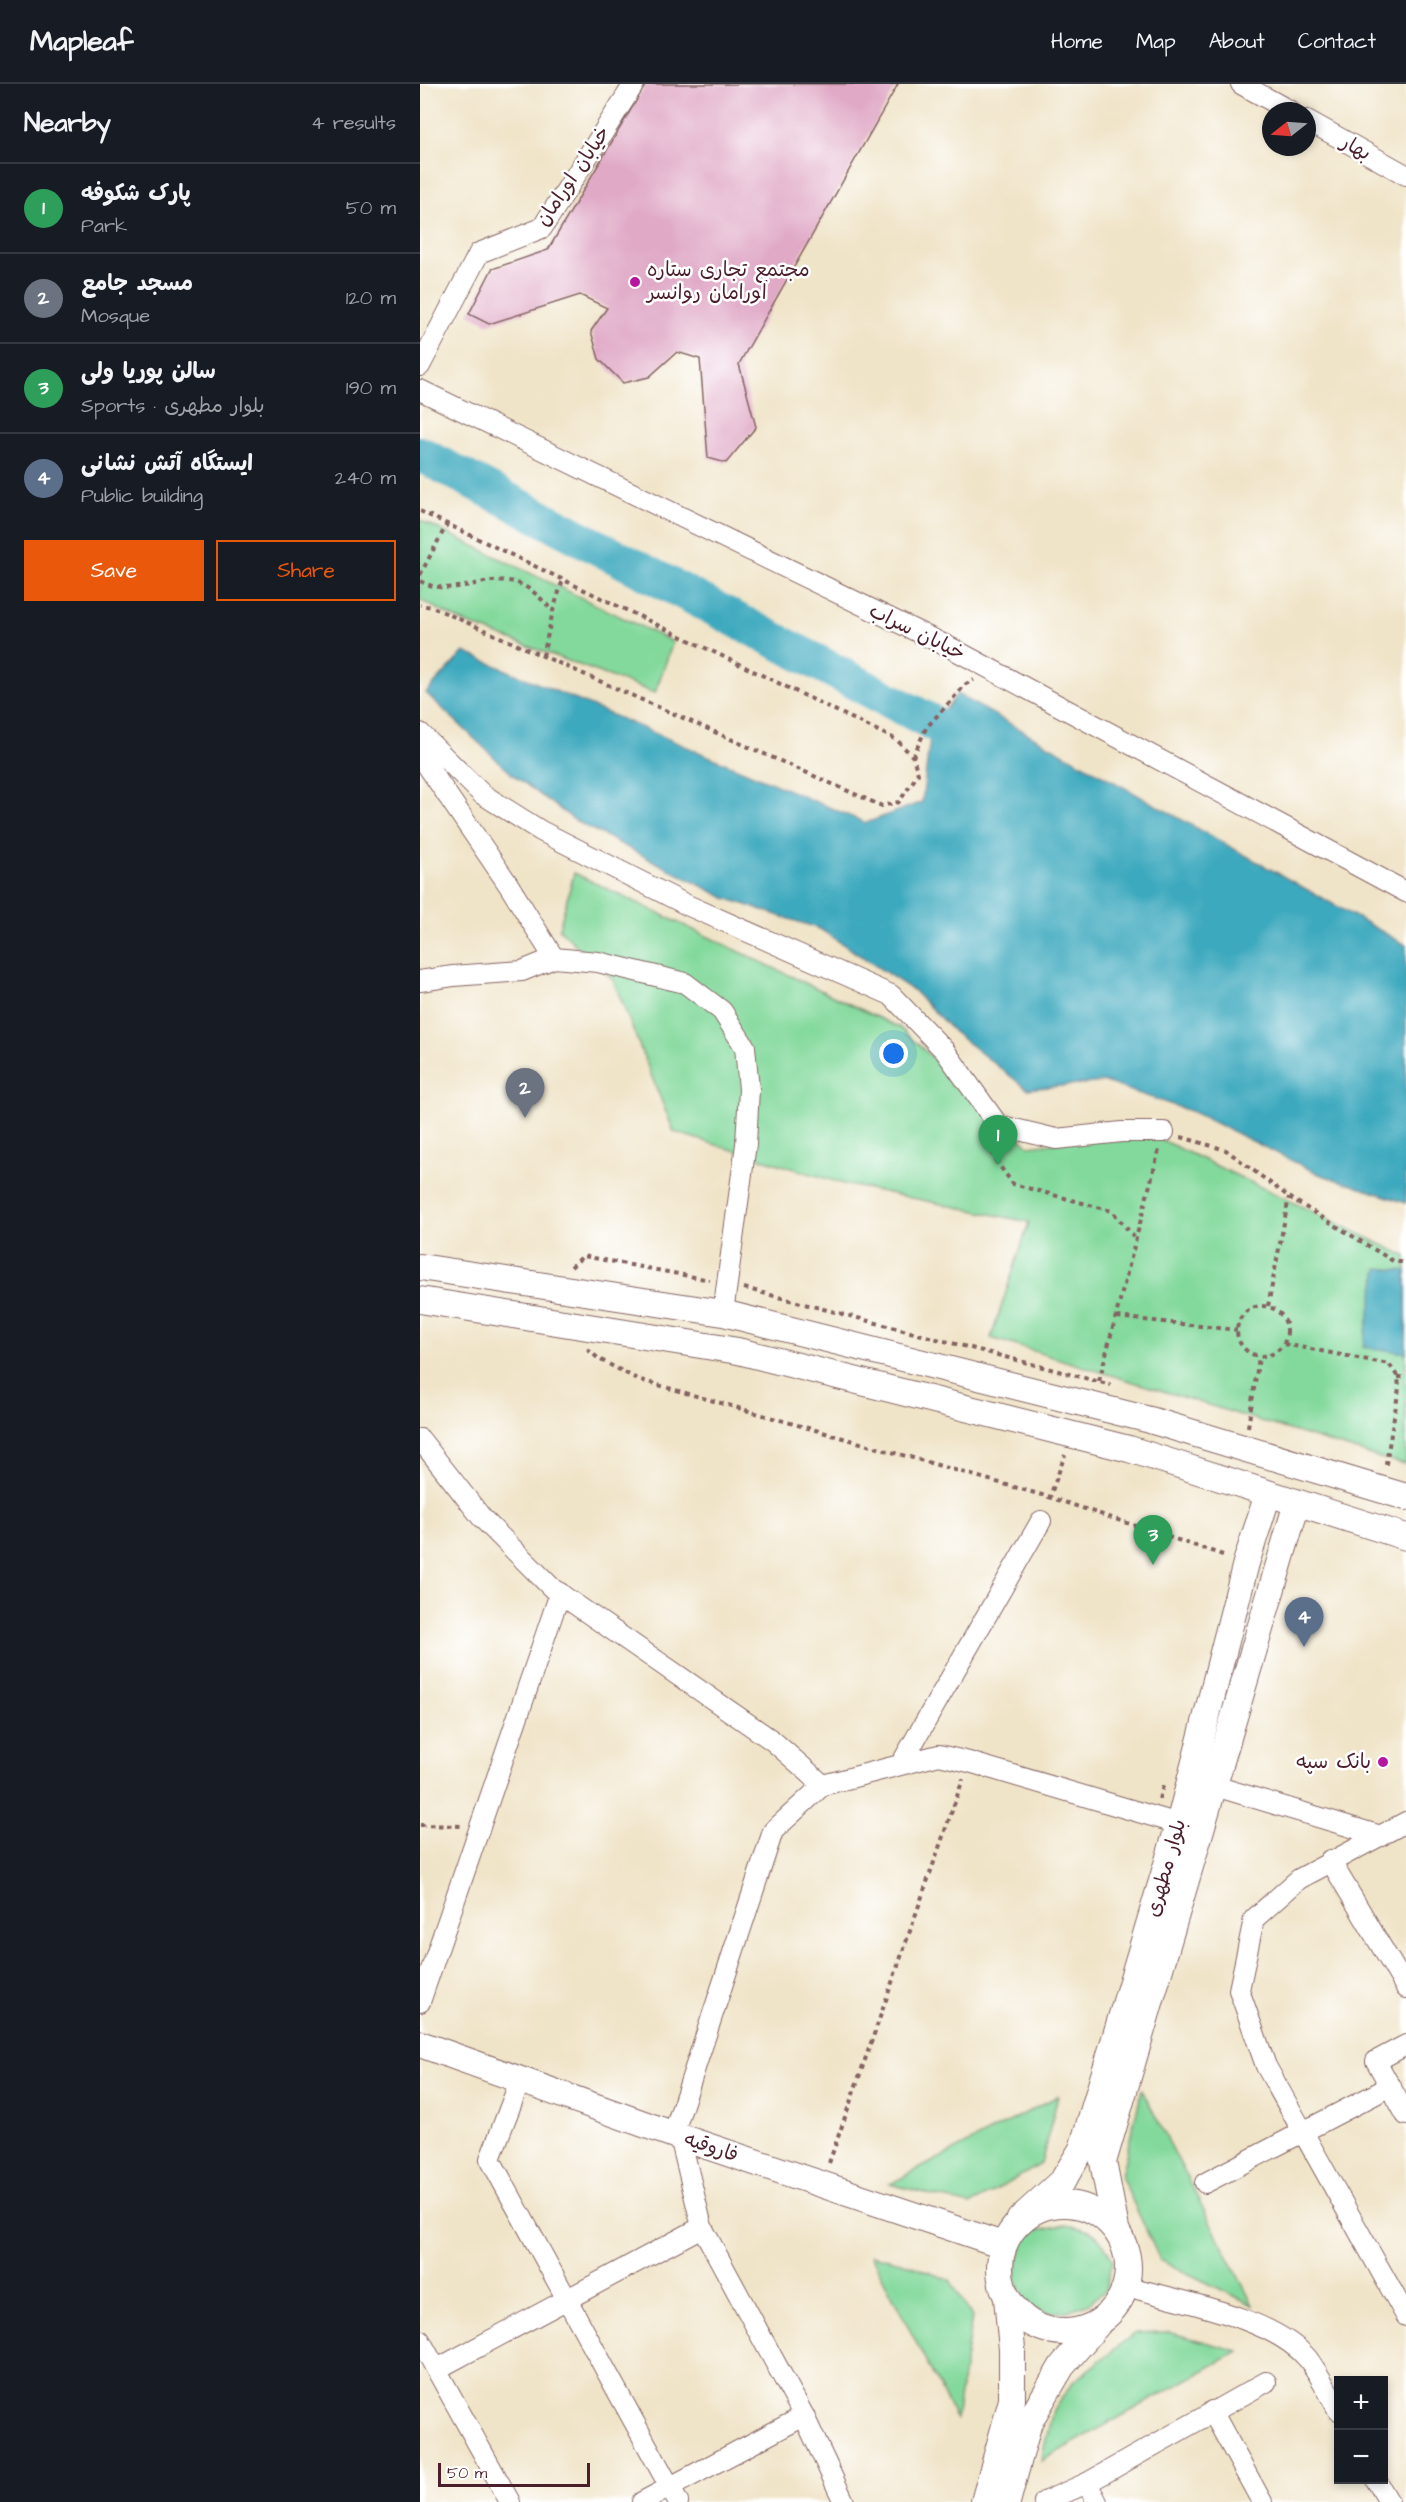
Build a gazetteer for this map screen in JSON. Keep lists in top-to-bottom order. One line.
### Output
{"streets":{"main road":["بلوار مطهری","فاروقیه"],"street":["بهار","خیابان اورامان","خیابان سراب"]},"crossings":[["بلوار مطهری","فاروقیه"]],"places":["مجتمع تجاری ستاره اورامان روانسر","بانک سپه"],"scale_bar":"50 m","north":"left","page":{"header":"Mapleaf","nav":["Home","Map","About","Contact"],"heading":["Nearby","4 results"],"list":[{"mark":"1","name":"پارک شکوفه","note":"Park","value":"50 m"},{"mark":"2","name":"مسجد جامع","note":"Mosque","value":"120 m"},{"mark":"3","name":"سالن پوریا ولی","note":"Sports · بلوار مطهری","value":"190 m"},{"mark":"4","name":"ایستگاه آتش نشانی","note":"Public building","value":"240 m"}],"buttons":["Save","Share"],"pins":["2","1","3","4"],"map_buttons":["+","−"],"scale":"50 m"}}
